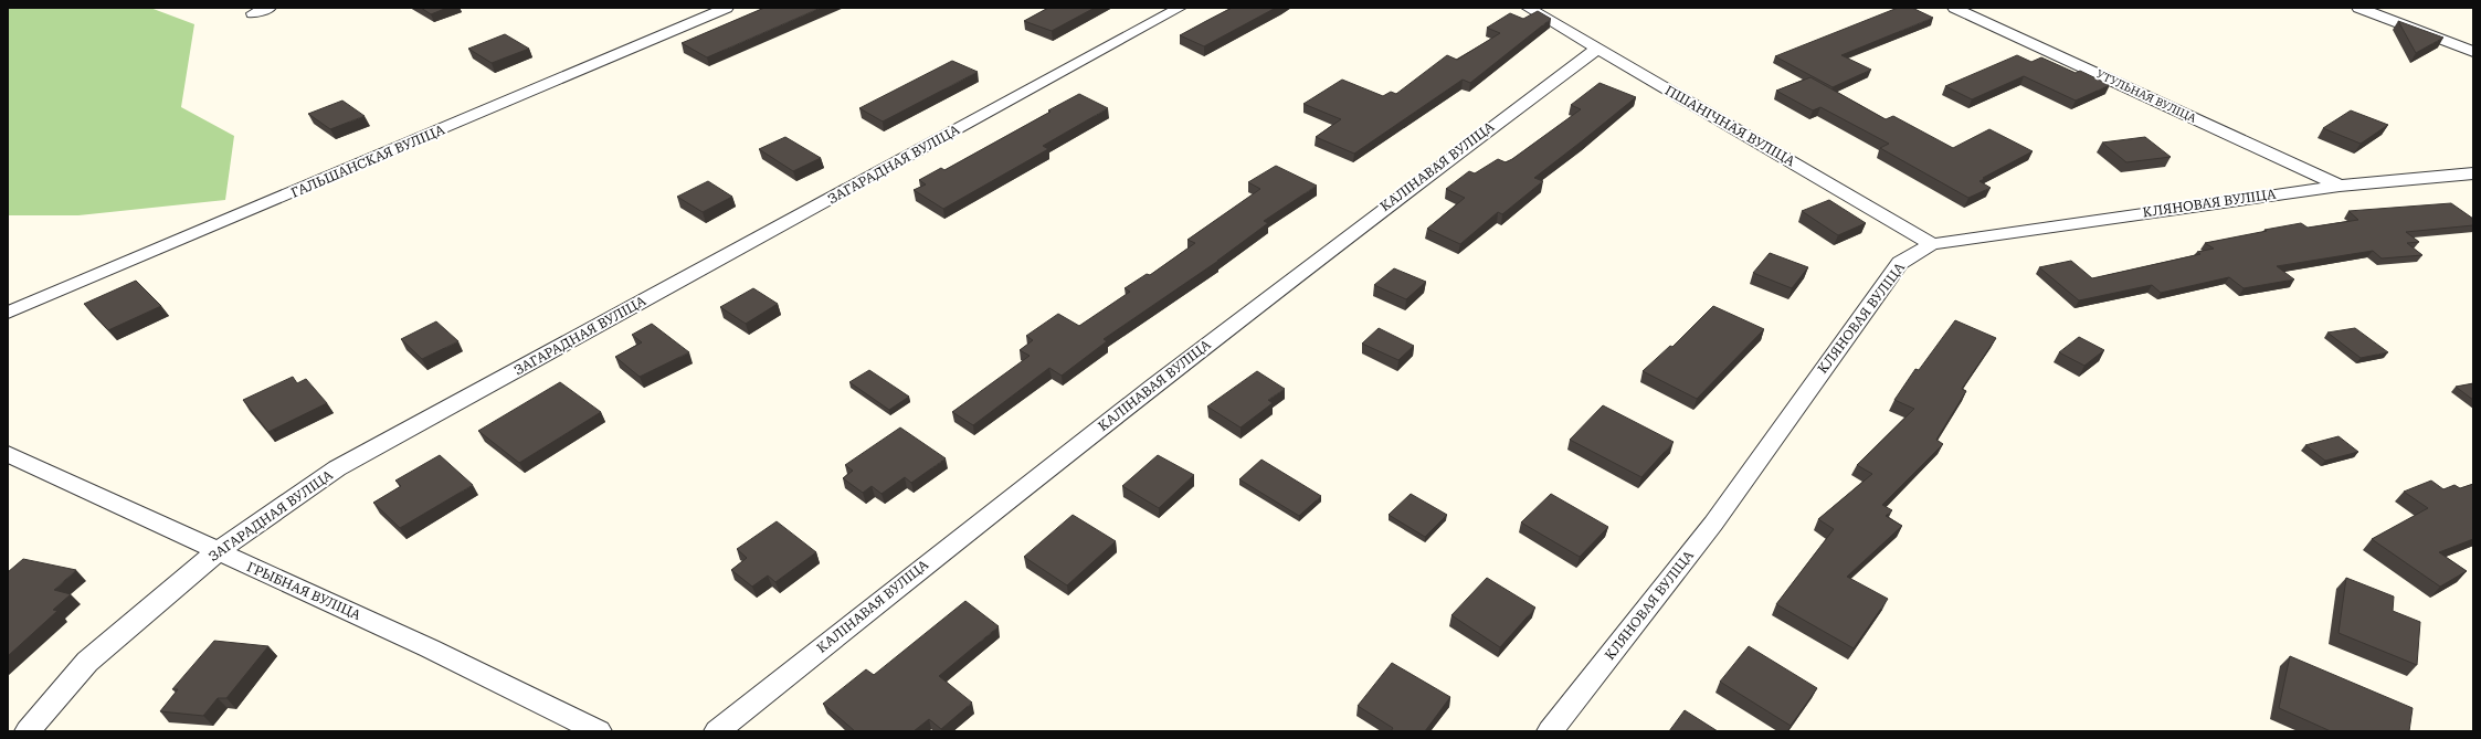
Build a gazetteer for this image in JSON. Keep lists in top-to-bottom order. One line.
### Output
{"streets":{"street":["УТУЛЬНАЯ ВУЛІЦА","ПШАНІЧНАЯ ВУЛІЦА","ГАЛЬШАНСКАЯ ВУЛІЦА","ЗАГАРАДНАЯ ВУЛІЦА","КАЛІНАВАЯ ВУЛІЦА","КЛЯНОВАЯ ВУЛІЦА","ГРЫБНАЯ ВУЛІЦА"]},"crossings":[["УТУЛЬНАЯ ВУЛІЦА","КЛЯНОВАЯ ВУЛІЦА"],["ПШАНІЧНАЯ ВУЛІЦА","КАЛІНАВАЯ ВУЛІЦА"],["ПШАНІЧНАЯ ВУЛІЦА","КЛЯНОВАЯ ВУЛІЦА"],["ЗАГАРАДНАЯ ВУЛІЦА","ГРЫБНАЯ ВУЛІЦА"]]}
